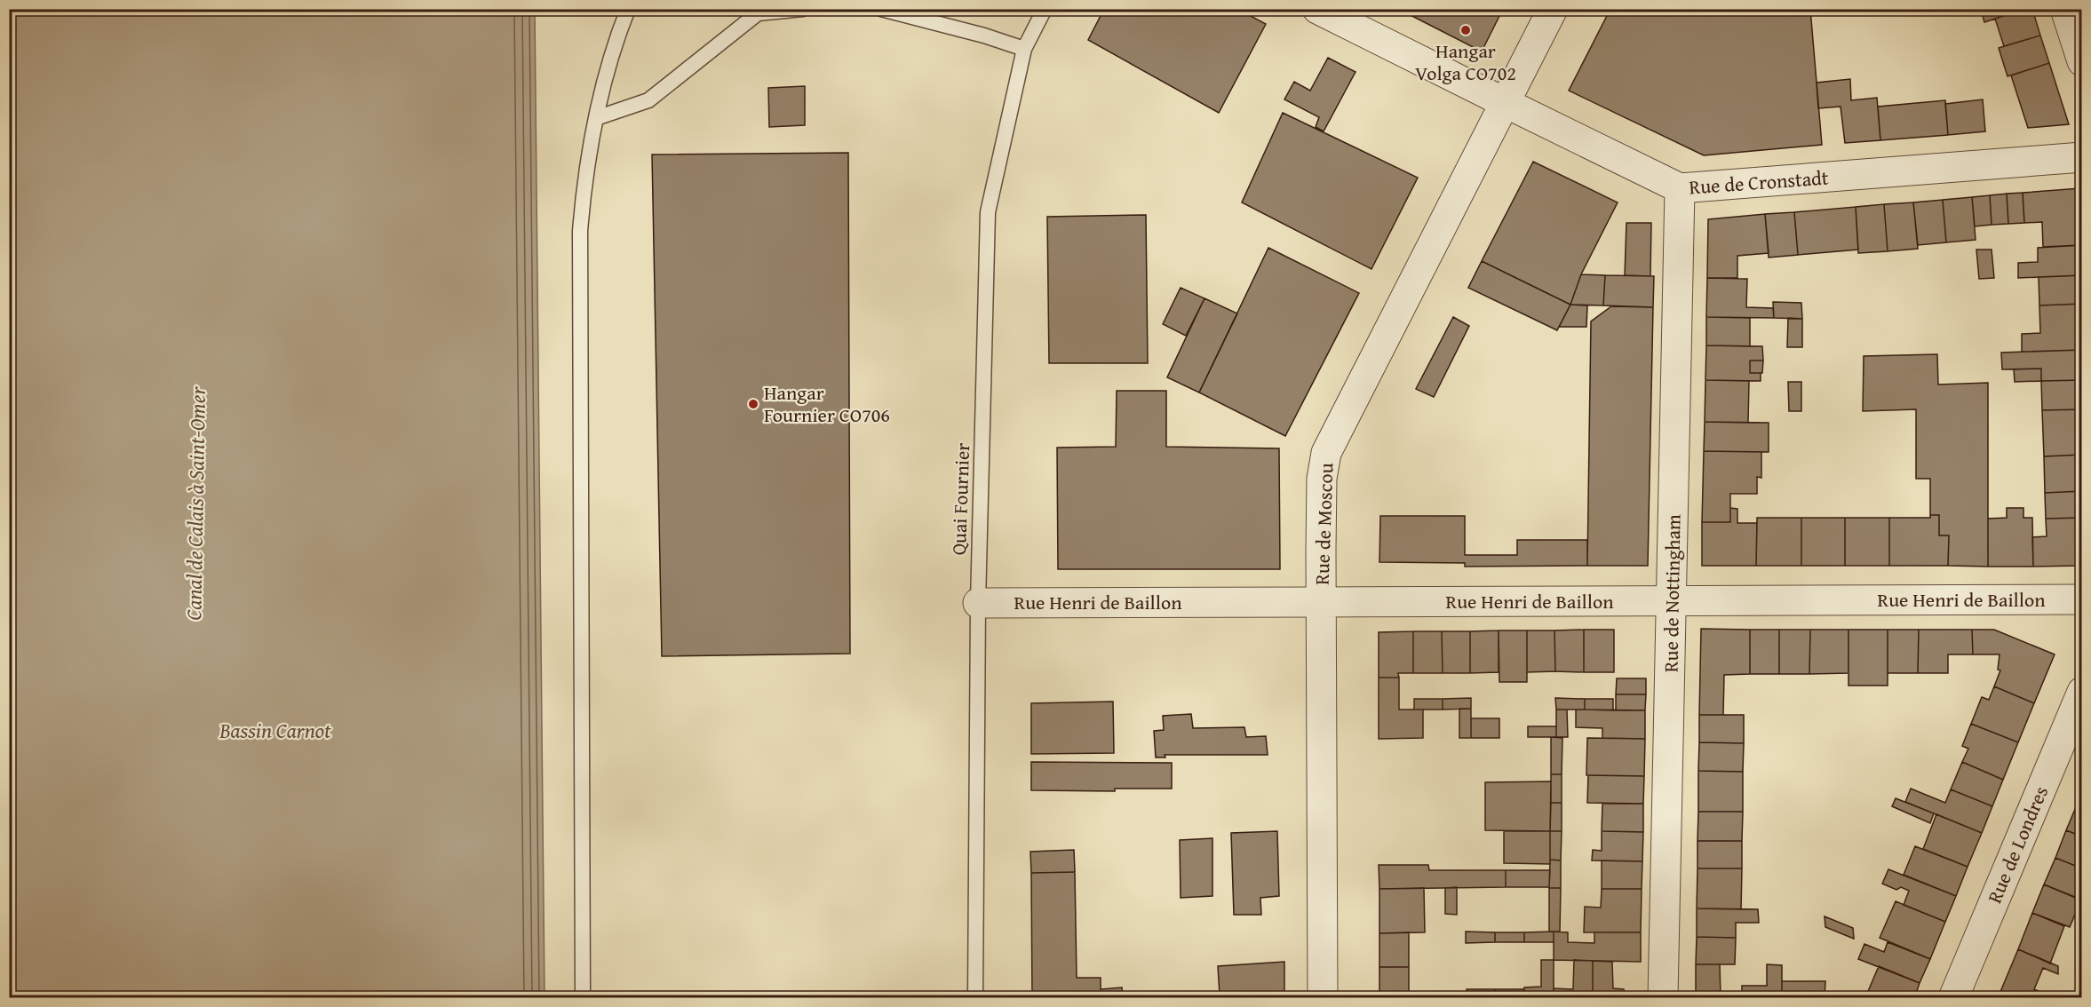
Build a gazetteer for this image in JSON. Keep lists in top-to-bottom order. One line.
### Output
{"streets":{"street":["Rue de Cronstadt","Rue de Moscou","Rue de Nottingham","Rue Henri de Baillon","Rue de Londres"],"lane":["Quai Fournier"]},"crossings":[["Rue de Cronstadt","Rue de Moscou"],["Rue de Cronstadt","Rue de Nottingham"],["Quai Fournier","Rue Henri de Baillon"],["Rue de Moscou","Rue Henri de Baillon"],["Rue de Nottingham","Rue Henri de Baillon"]],"water":["Canal de Calais à Saint-Omer","Bassin Carnot"],"places":["Hangar Volga CO702","Hangar Fournier CO706"]}
